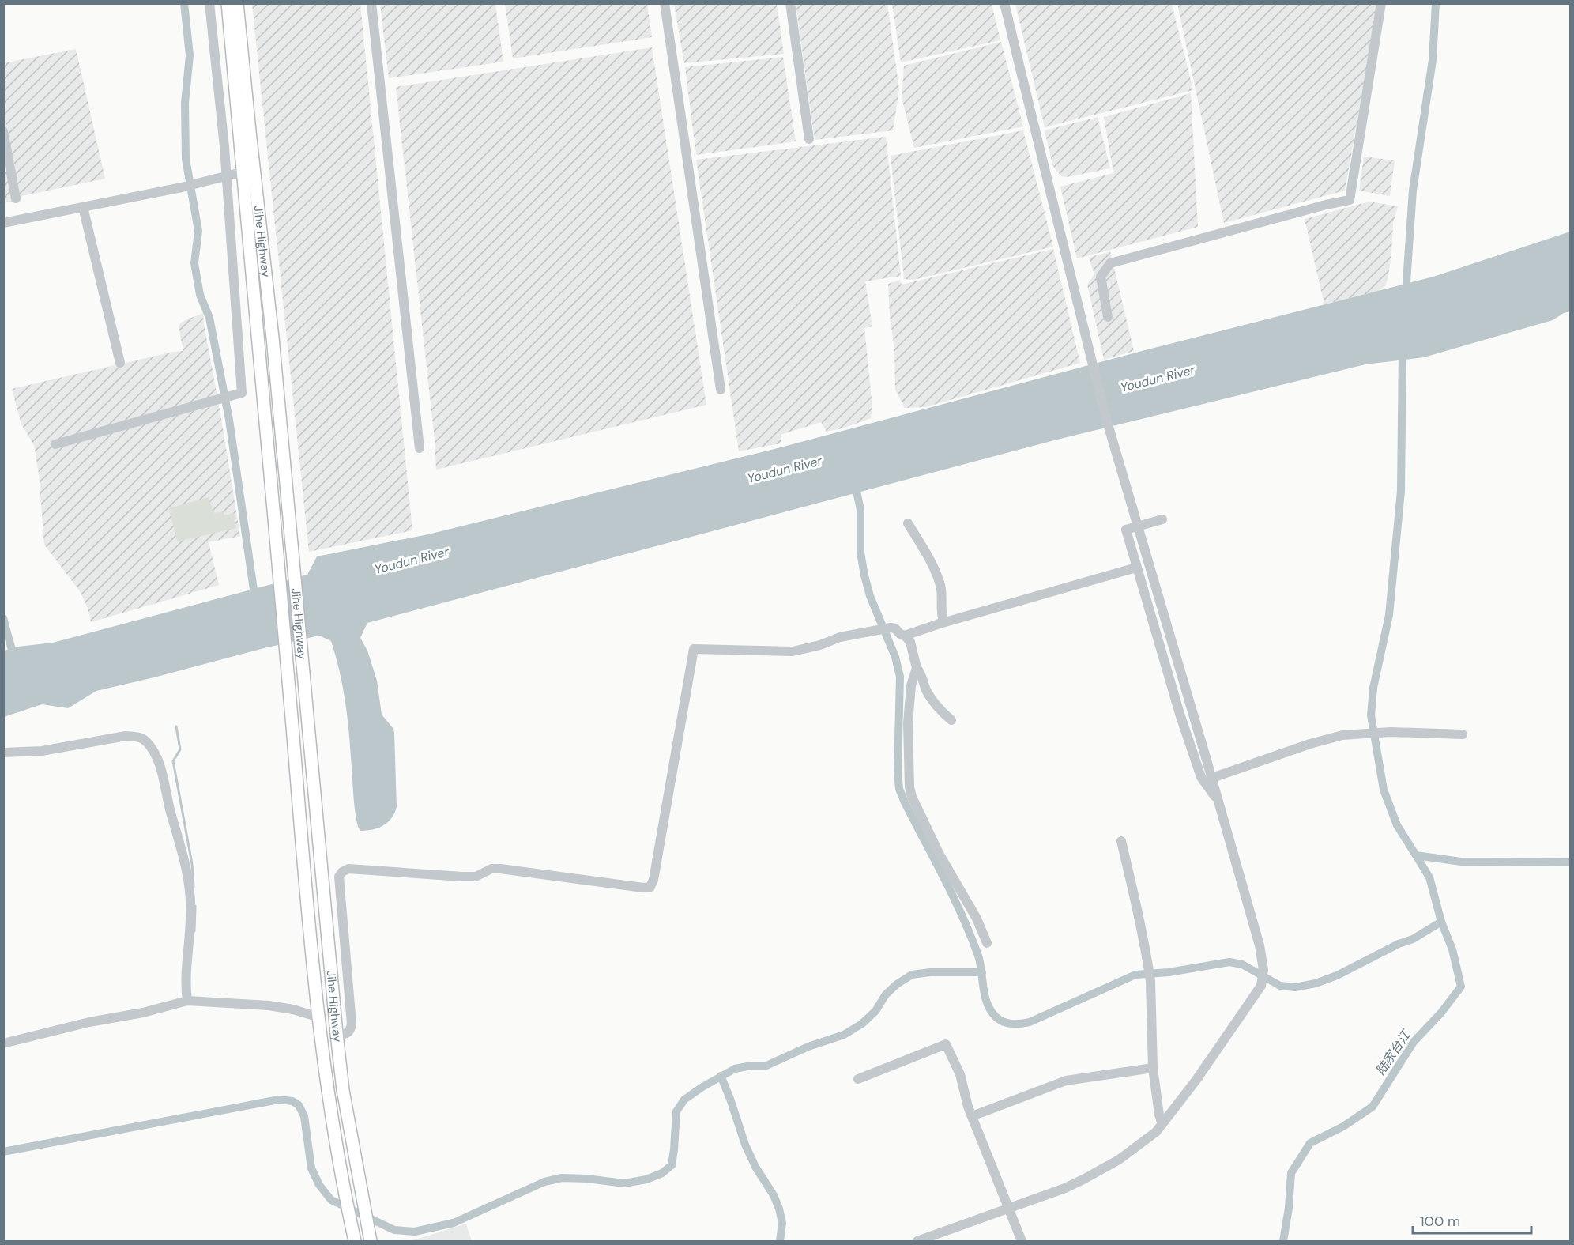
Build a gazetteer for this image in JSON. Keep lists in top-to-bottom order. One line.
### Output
{"streets":{"main road":["Jihe Highway"]},"water":["Youdun River","陆家台江"],"scale_bar":"100 m"}
